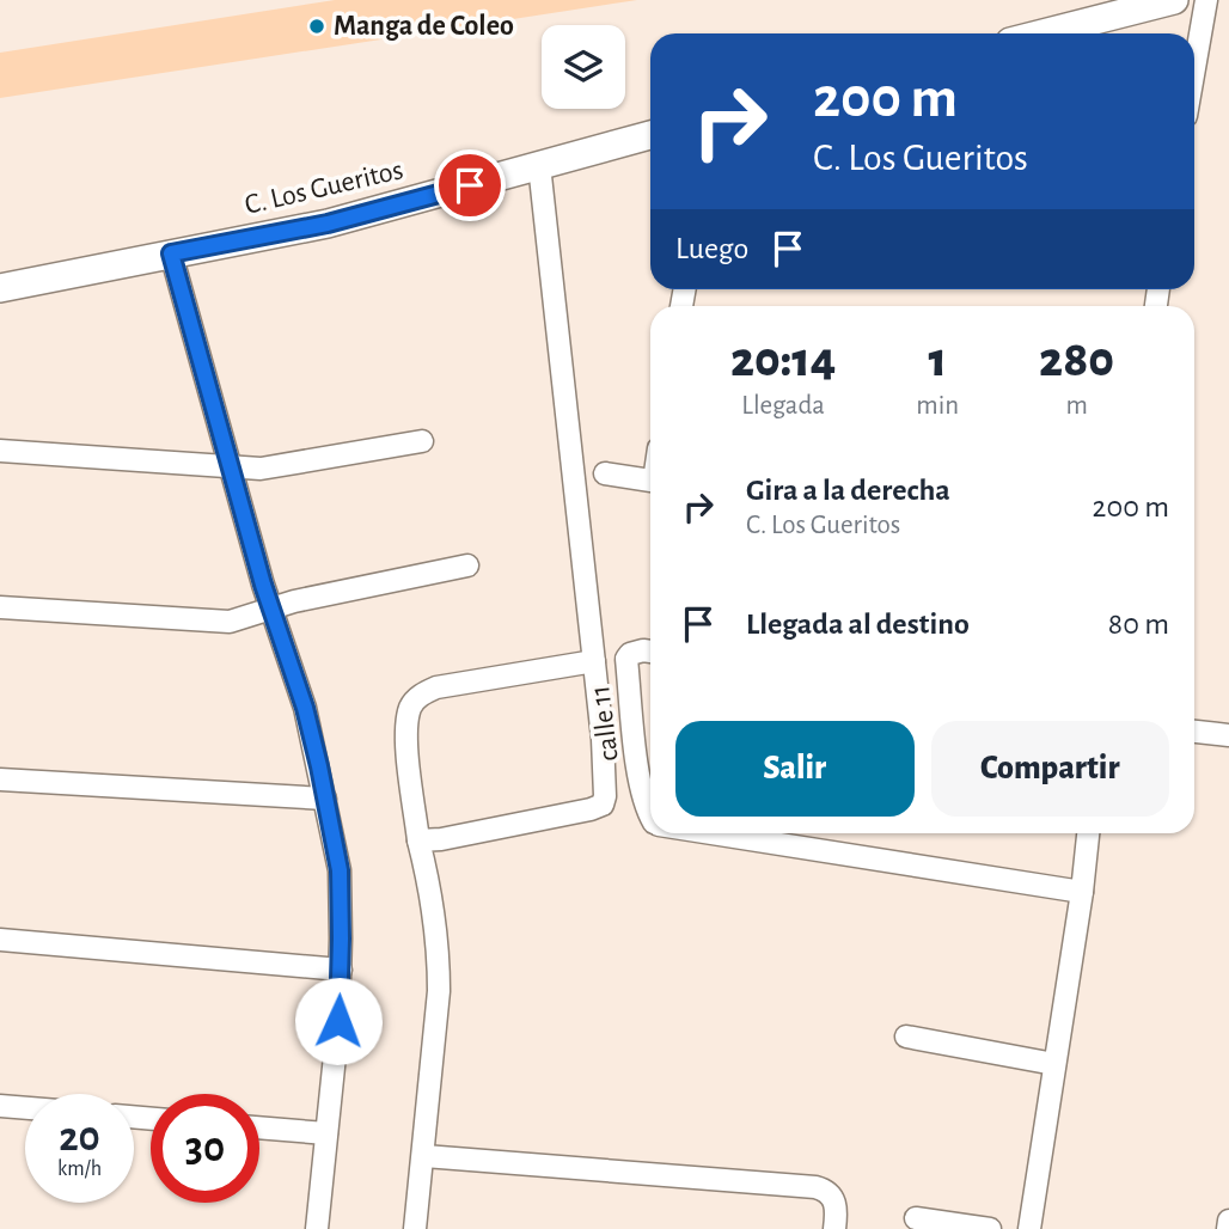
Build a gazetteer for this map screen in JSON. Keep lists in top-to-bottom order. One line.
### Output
{"streets":{"street":["C. Los Gueritos","calle 11"]},"places":["Manga de Coleo"],"page":{"turn":["200 m","C. Los Gueritos"],"then":"Luego","eta":["20:14","Llegada","1","min","280","m"],"list":[{"name":"Gira a la derecha","note":"C. Los Gueritos","value":"200 m"},{"name":"Llegada al destino","value":"80 m"}],"buttons":["Salir","Compartir"],"speed":"20 km/h","limit":"30"}}
